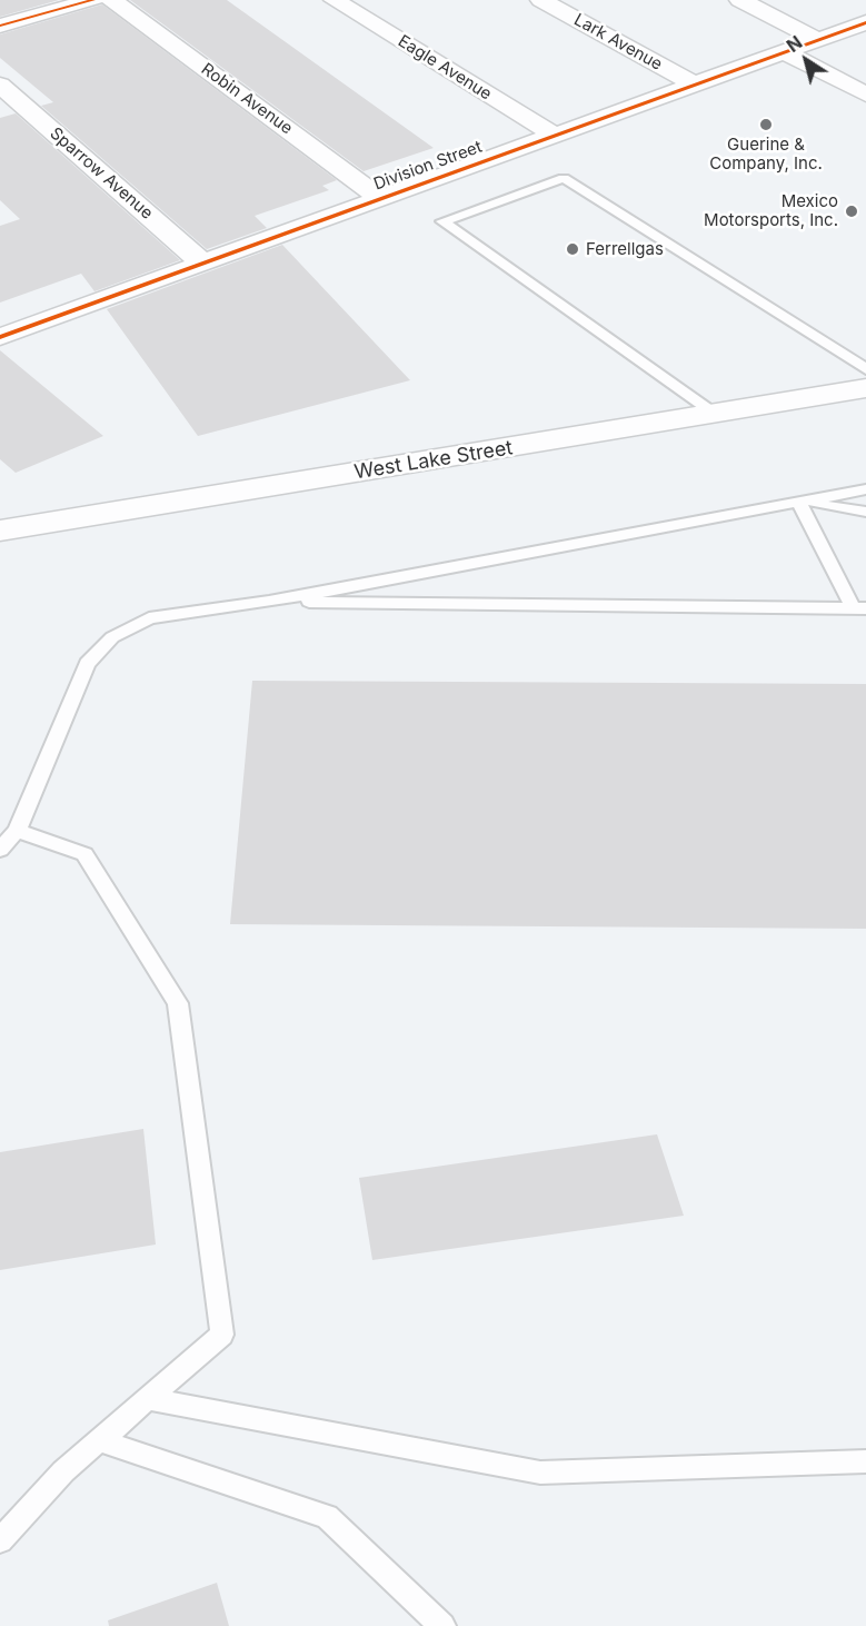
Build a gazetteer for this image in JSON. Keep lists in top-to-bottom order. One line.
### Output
{"streets":{"street":["Lark Avenue","Eagle Avenue","Robin Avenue","Division Street","Sparrow Avenue","West Lake Street"]},"crossings":[["Lark Avenue","Division Street"],["Eagle Avenue","Division Street"],["Robin Avenue","Division Street"],["Division Street","Sparrow Avenue"]],"places":["Guerine & Company, Inc.","Mexico Motorsports, Inc.","Ferrellgas"],"north":"top left"}
